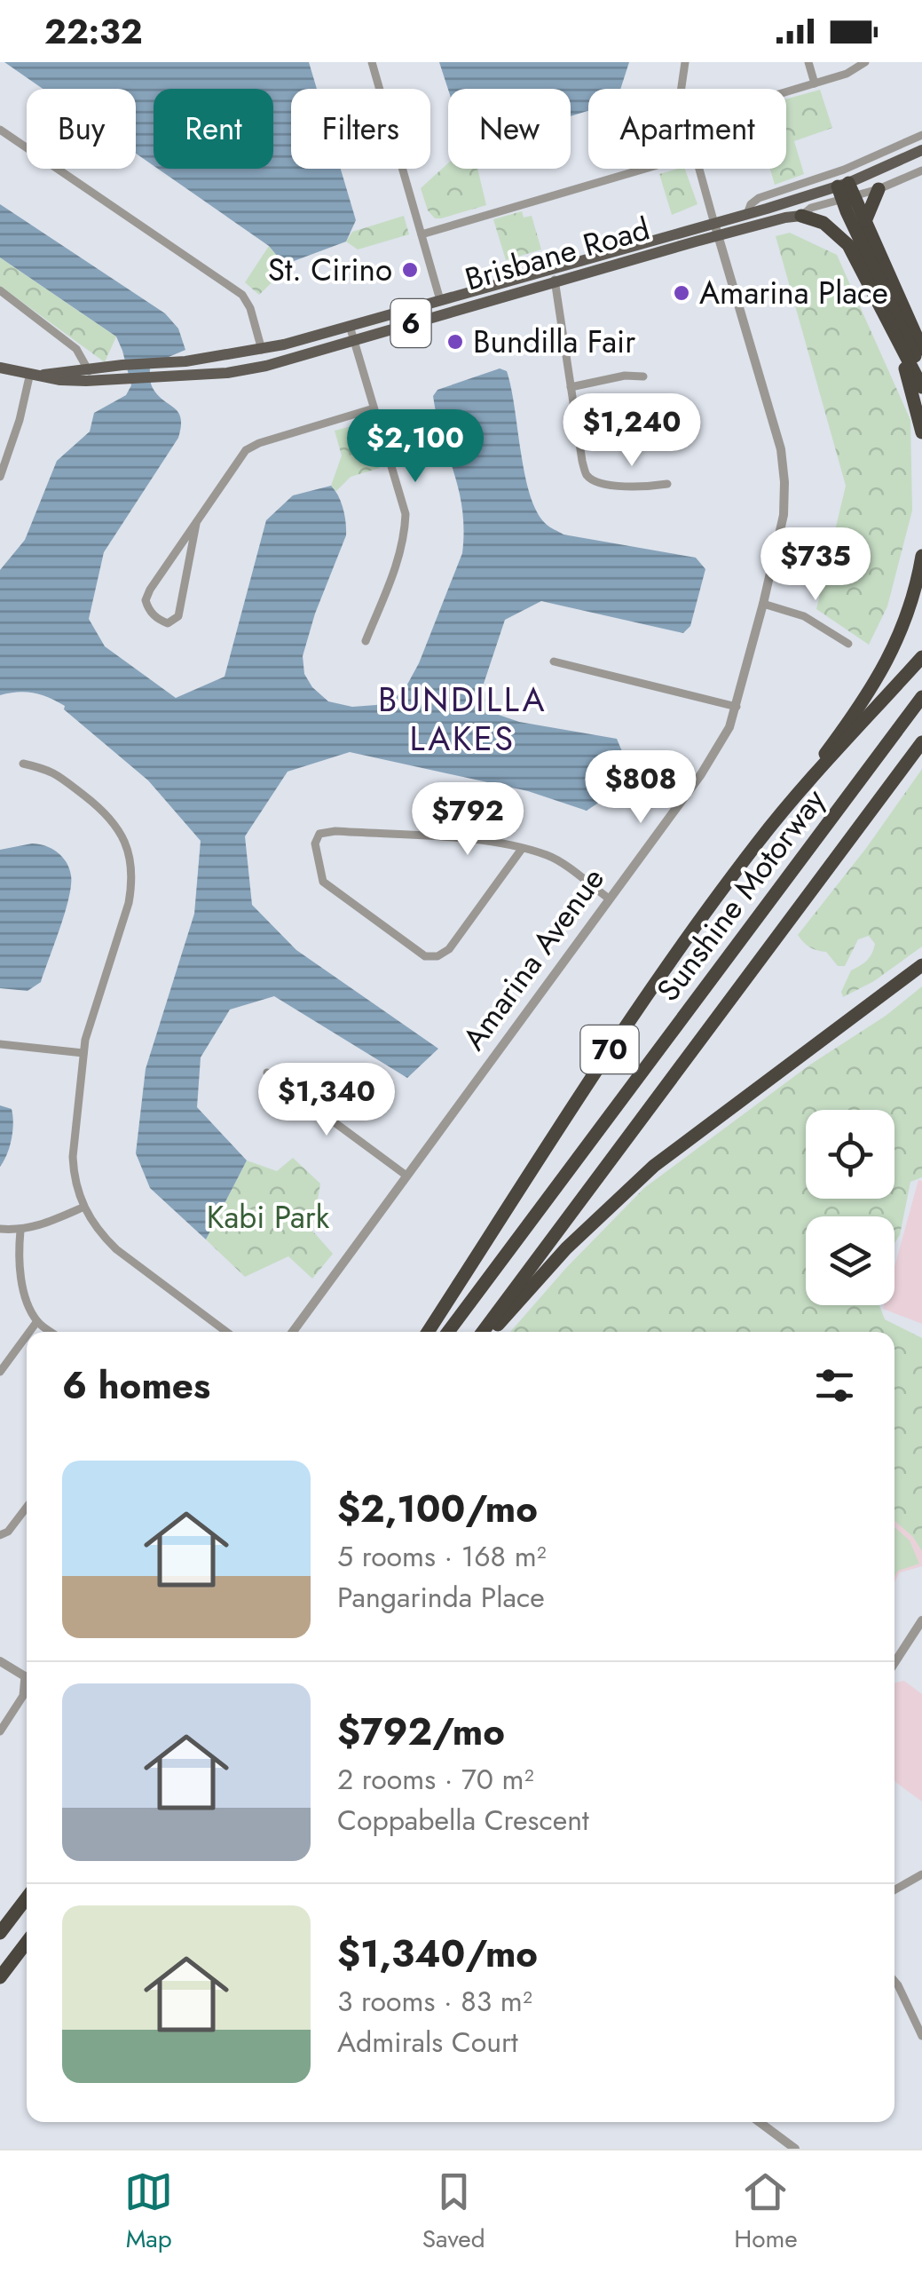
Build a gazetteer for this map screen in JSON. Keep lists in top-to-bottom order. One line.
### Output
{"streets":{"highway":["Sunshine Motorway","70"],"main road":["Brisbane Road","6"],"street":["Amarina Avenue"]},"crossings":[["Brisbane Road","Amarina Avenue"]],"districts":["BUNDILLA LAKES"],"parks":["Kabi Park"],"places":["St. Cirino","Amarina Place","Bundilla Fair"],"page":{"status":"22:32","chip":["Buy","Rent","Filters","New","Apartment"],"price":["$1,240","$2,100","$735","$808","$792","$1,340"],"heading":"6 homes","list":[{"name":"$2,100/mo","note":"5 rooms · 168 m² · Pangarinda Place"},{"name":"$792/mo","note":"2 rooms · 70 m² · Coppabella Crescent"},{"name":"$1,340/mo","note":"3 rooms · 83 m² · Admirals Court"}],"tabs":["Map","Saved","Home"]}}
